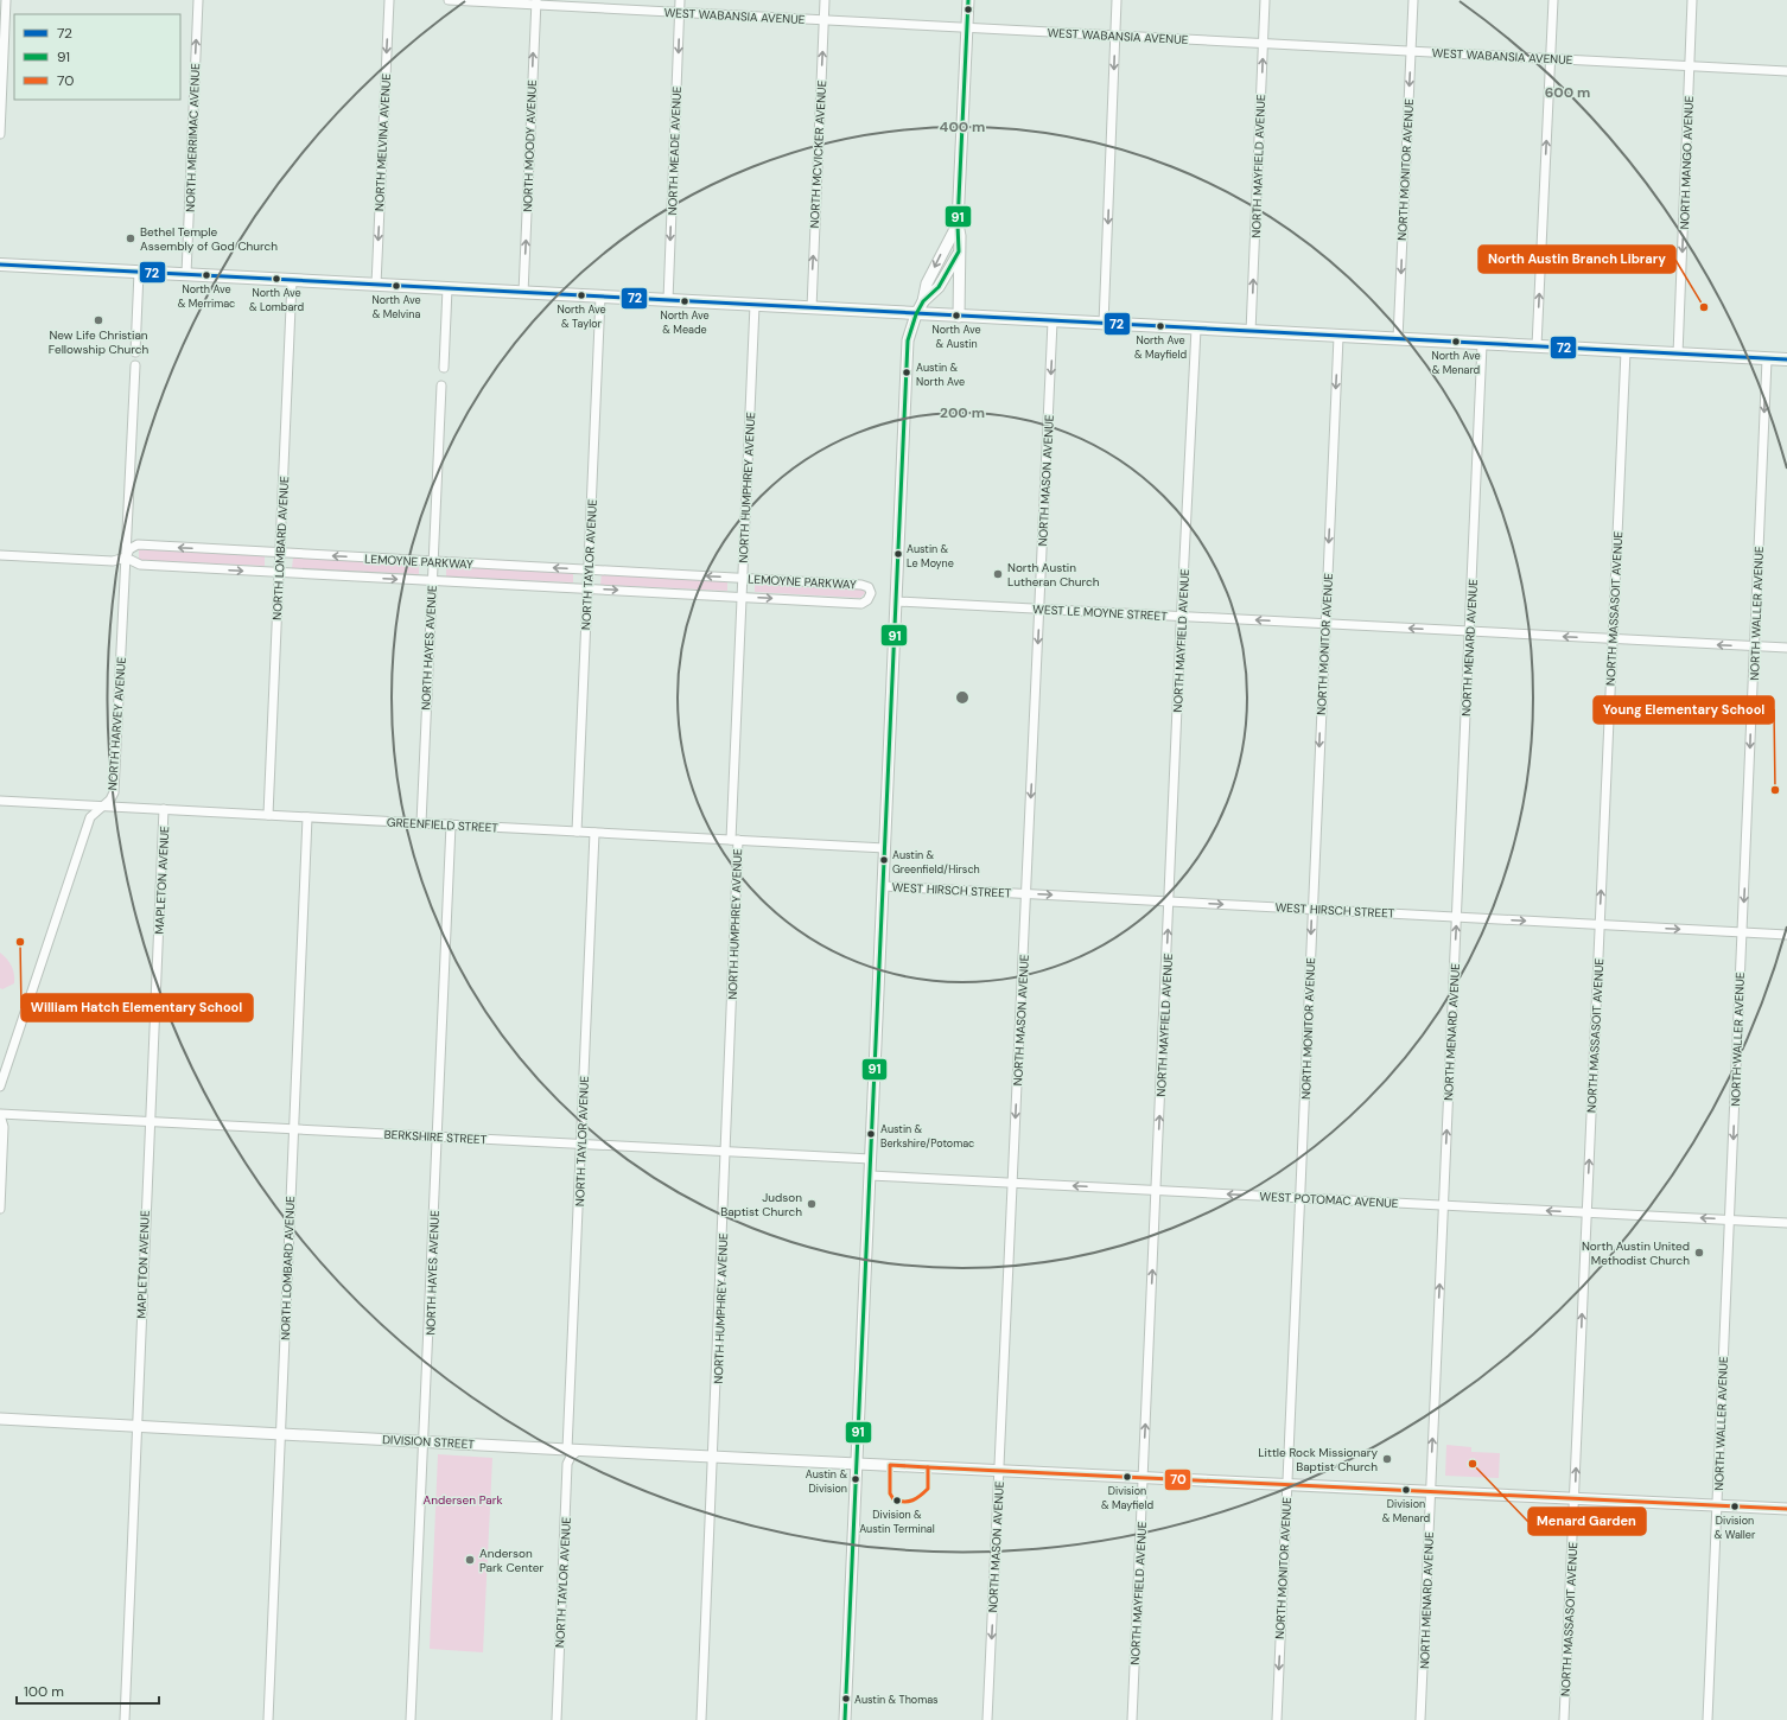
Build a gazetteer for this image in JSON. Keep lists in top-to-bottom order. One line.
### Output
{"streets":{"street":["WEST WABANSIA AVENUE","NORTH MERRIMAC AVENUE","NORTH MELVINA AVENUE","NORTH MOODY AVENUE","NORTH MEADE AVENUE","NORTH MCVICKER AVENUE","NORTH MANGO AVENUE","NORTH MAYFIELD AVENUE","NORTH MONITOR AVENUE","NORTH MASON AVENUE","NORTH HUMPHREY AVENUE","NORTH LOMBARD AVENUE","LEMOYNE PARKWAY","NORTH TAYLOR AVENUE","NORTH MASSASOIT AVENUE","WEST LE MOYNE STREET","NORTH WALLER AVENUE","NORTH HAYES AVENUE","NORTH MENARD AVENUE","NORTH HARVEY AVENUE","GREENFIELD STREET","MAPLETON AVENUE","WEST HIRSCH STREET","BERKSHIRE STREET","WEST POTOMAC AVENUE","DIVISION STREET"]},"crossings":[["WEST WABANSIA AVENUE","NORTH MOODY AVENUE"],["WEST WABANSIA AVENUE","NORTH MEADE AVENUE"],["WEST WABANSIA AVENUE","NORTH MCVICKER AVENUE"],["WEST WABANSIA AVENUE","NORTH MANGO AVENUE"],["WEST WABANSIA AVENUE","NORTH MAYFIELD AVENUE"],["WEST WABANSIA AVENUE","NORTH MONITOR AVENUE"],["NORTH MAYFIELD AVENUE","WEST LE MOYNE STREET"],["NORTH MAYFIELD AVENUE","WEST HIRSCH STREET"],["NORTH MAYFIELD AVENUE","WEST POTOMAC AVENUE"],["NORTH MAYFIELD AVENUE","DIVISION STREET"],["NORTH MONITOR AVENUE","WEST LE MOYNE STREET"],["NORTH MONITOR AVENUE","WEST HIRSCH STREET"],["NORTH MONITOR AVENUE","WEST POTOMAC AVENUE"],["NORTH MONITOR AVENUE","DIVISION STREET"],["NORTH MASON AVENUE","WEST LE MOYNE STREET"],["NORTH MASON AVENUE","WEST HIRSCH STREET"],["NORTH MASON AVENUE","WEST POTOMAC AVENUE"],["NORTH MASON AVENUE","DIVISION STREET"],["NORTH HUMPHREY AVENUE","LEMOYNE PARKWAY"],["NORTH HUMPHREY AVENUE","GREENFIELD STREET"],["NORTH HUMPHREY AVENUE","BERKSHIRE STREET"],["NORTH HUMPHREY AVENUE","DIVISION STREET"],["NORTH LOMBARD AVENUE","LEMOYNE PARKWAY"],["NORTH LOMBARD AVENUE","GREENFIELD STREET"],["NORTH LOMBARD AVENUE","BERKSHIRE STREET"],["NORTH LOMBARD AVENUE","DIVISION STREET"],["LEMOYNE PARKWAY","NORTH TAYLOR AVENUE"],["LEMOYNE PARKWAY","NORTH HAYES AVENUE"],["LEMOYNE PARKWAY","NORTH HARVEY AVENUE"],["NORTH TAYLOR AVENUE","GREENFIELD STREET"],["NORTH TAYLOR AVENUE","BERKSHIRE STREET"],["NORTH TAYLOR AVENUE","DIVISION STREET"],["NORTH MASSASOIT AVENUE","WEST LE MOYNE STREET"],["NORTH MASSASOIT AVENUE","WEST HIRSCH STREET"],["NORTH MASSASOIT AVENUE","WEST POTOMAC AVENUE"],["NORTH MASSASOIT AVENUE","DIVISION STREET"],["WEST LE MOYNE STREET","NORTH WALLER AVENUE"],["WEST LE MOYNE STREET","NORTH MENARD AVENUE"],["NORTH WALLER AVENUE","WEST HIRSCH STREET"],["NORTH WALLER AVENUE","WEST POTOMAC AVENUE"],["NORTH WALLER AVENUE","DIVISION STREET"],["NORTH HAYES AVENUE","GREENFIELD STREET"],["NORTH HAYES AVENUE","BERKSHIRE STREET"],["NORTH HAYES AVENUE","DIVISION STREET"],["NORTH MENARD AVENUE","WEST HIRSCH STREET"],["NORTH MENARD AVENUE","WEST POTOMAC AVENUE"],["NORTH MENARD AVENUE","DIVISION STREET"],["NORTH HARVEY AVENUE","GREENFIELD STREET"],["GREENFIELD STREET","MAPLETON AVENUE"],["MAPLETON AVENUE","BERKSHIRE STREET"],["MAPLETON AVENUE","DIVISION STREET"]],"one_way":["NORTH MERRIMAC AVENUE","NORTH MELVINA AVENUE","NORTH MOODY AVENUE","NORTH MEADE AVENUE","NORTH MCVICKER AVENUE","NORTH MANGO AVENUE","NORTH MAYFIELD AVENUE","NORTH MONITOR AVENUE","NORTH MASON AVENUE","NORTH MASSASOIT AVENUE","WEST LE MOYNE STREET","NORTH WALLER AVENUE","NORTH MENARD AVENUE","WEST HIRSCH STREET","WEST POTOMAC AVENUE"],"parks":["Andersen Park"],"places":["Bethel Temple Assembly of God Church","North Ave & Merrimac","North Ave & Lombard","North Ave & Melvina","North Ave & Taylor","North Ave & Meade","North Austin Branch Library","North Ave & Austin","New Life Christian Fellowship Church","North Ave & Mayfield","North Ave & Menard","Austin & North Ave","Austin & Le Moyne","North Austin Lutheran Church","Young Elementary School","Austin & Greenfield/Hirsch","William Hatch Elementary School","Austin & Berkshire/Potomac","Judson Baptist Church","North Austin United Methodist Church","Little Rock Missionary Baptist Church","Menard Garden","Division & Mayfield","Austin & Division","Division & Menard","Division & Austin Terminal","Division & Waller","Anderson Park Center","Austin & Thomas"],"lines":["transit line 91","transit line 72","transit line 70"],"legend":["72","91","70"],"scale_bar":"100 m","rings":["600 m","400 m","200 m"]}
